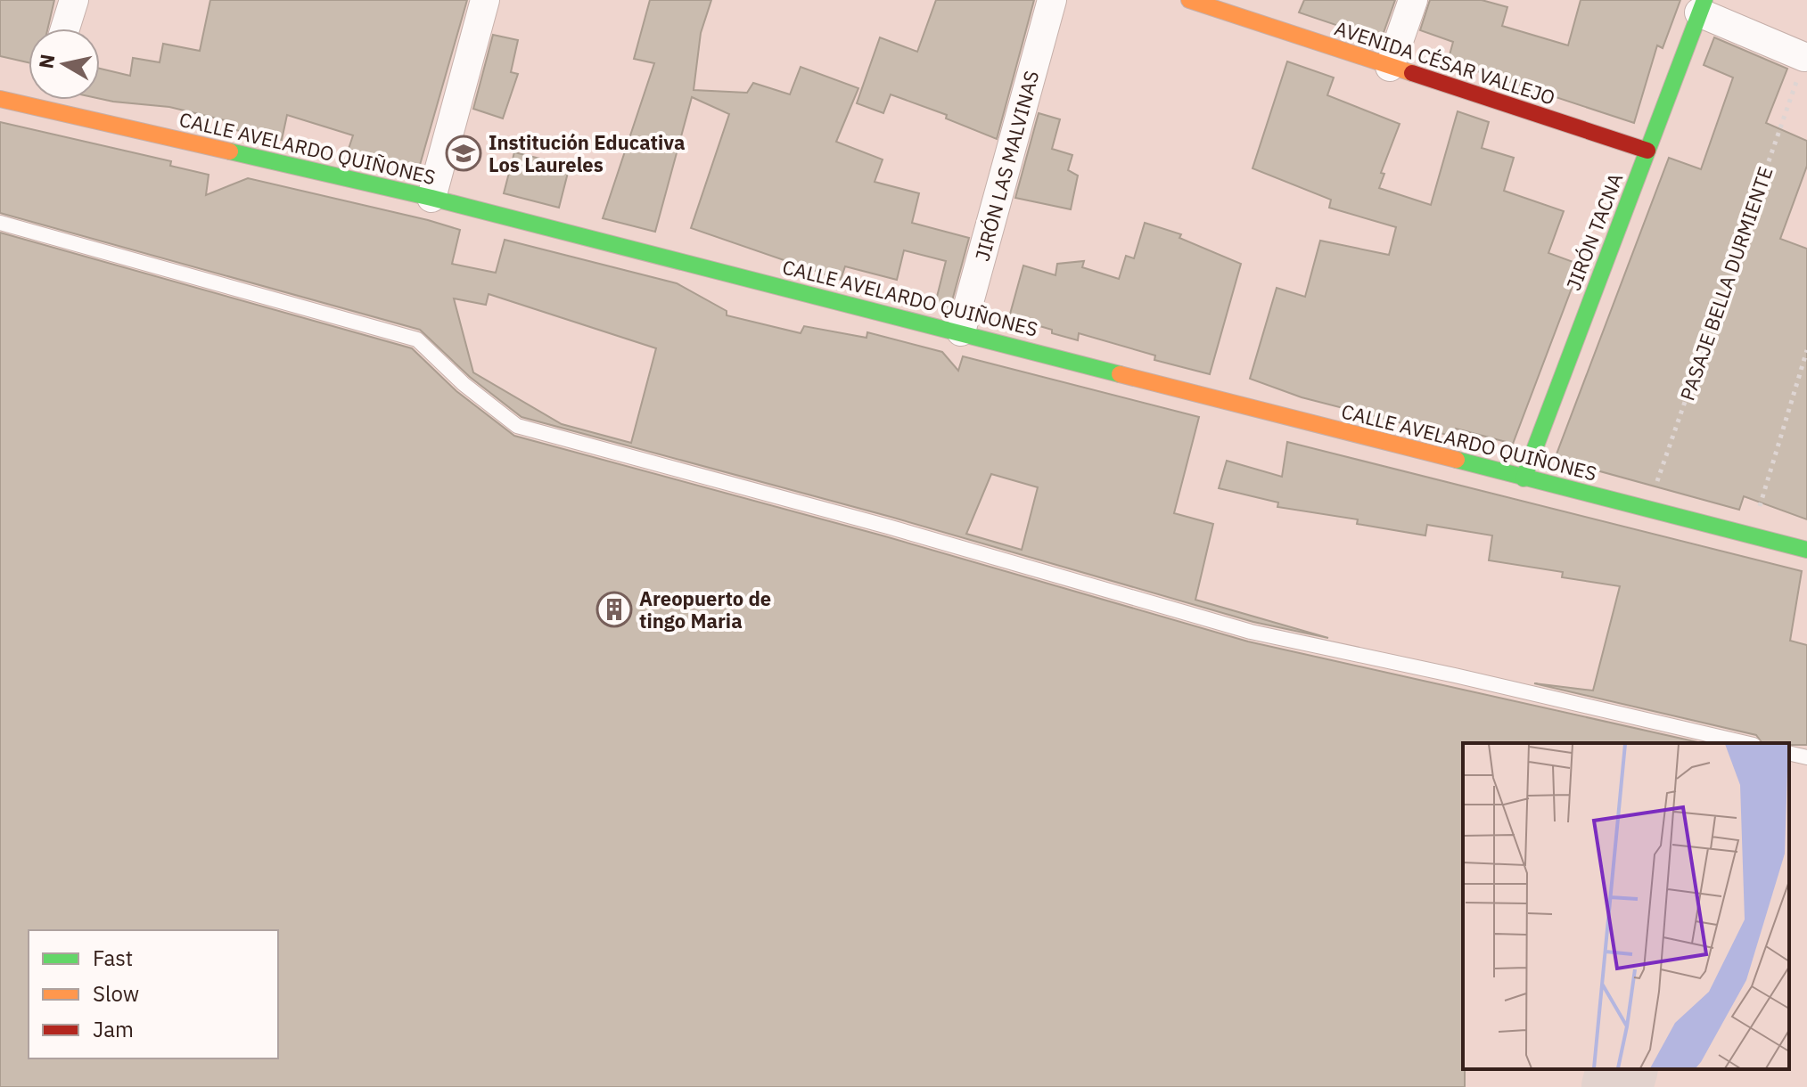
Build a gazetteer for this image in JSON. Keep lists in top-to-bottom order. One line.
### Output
{"streets":{"street":["AVENIDA CÉSAR VALLEJO","CALLE AVELARDO QUIÑONES","JIRÓN LAS MALVINAS","JIRÓN TACNA"],"path":["PASAJE BELLA DURMIENTE"]},"crossings":[["AVENIDA CÉSAR VALLEJO","JIRÓN TACNA"],["CALLE AVELARDO QUIÑONES","JIRÓN LAS MALVINAS"],["CALLE AVELARDO QUIÑONES","JIRÓN TACNA"],["CALLE AVELARDO QUIÑONES","PASAJE BELLA DURMIENTE"]],"places":{"school or university":["Institución Educativa Los Laureles"],"building":["Areopuerto de tingo Maria"]},"legend":["Fast","Slow","Jam"],"north":"left"}
